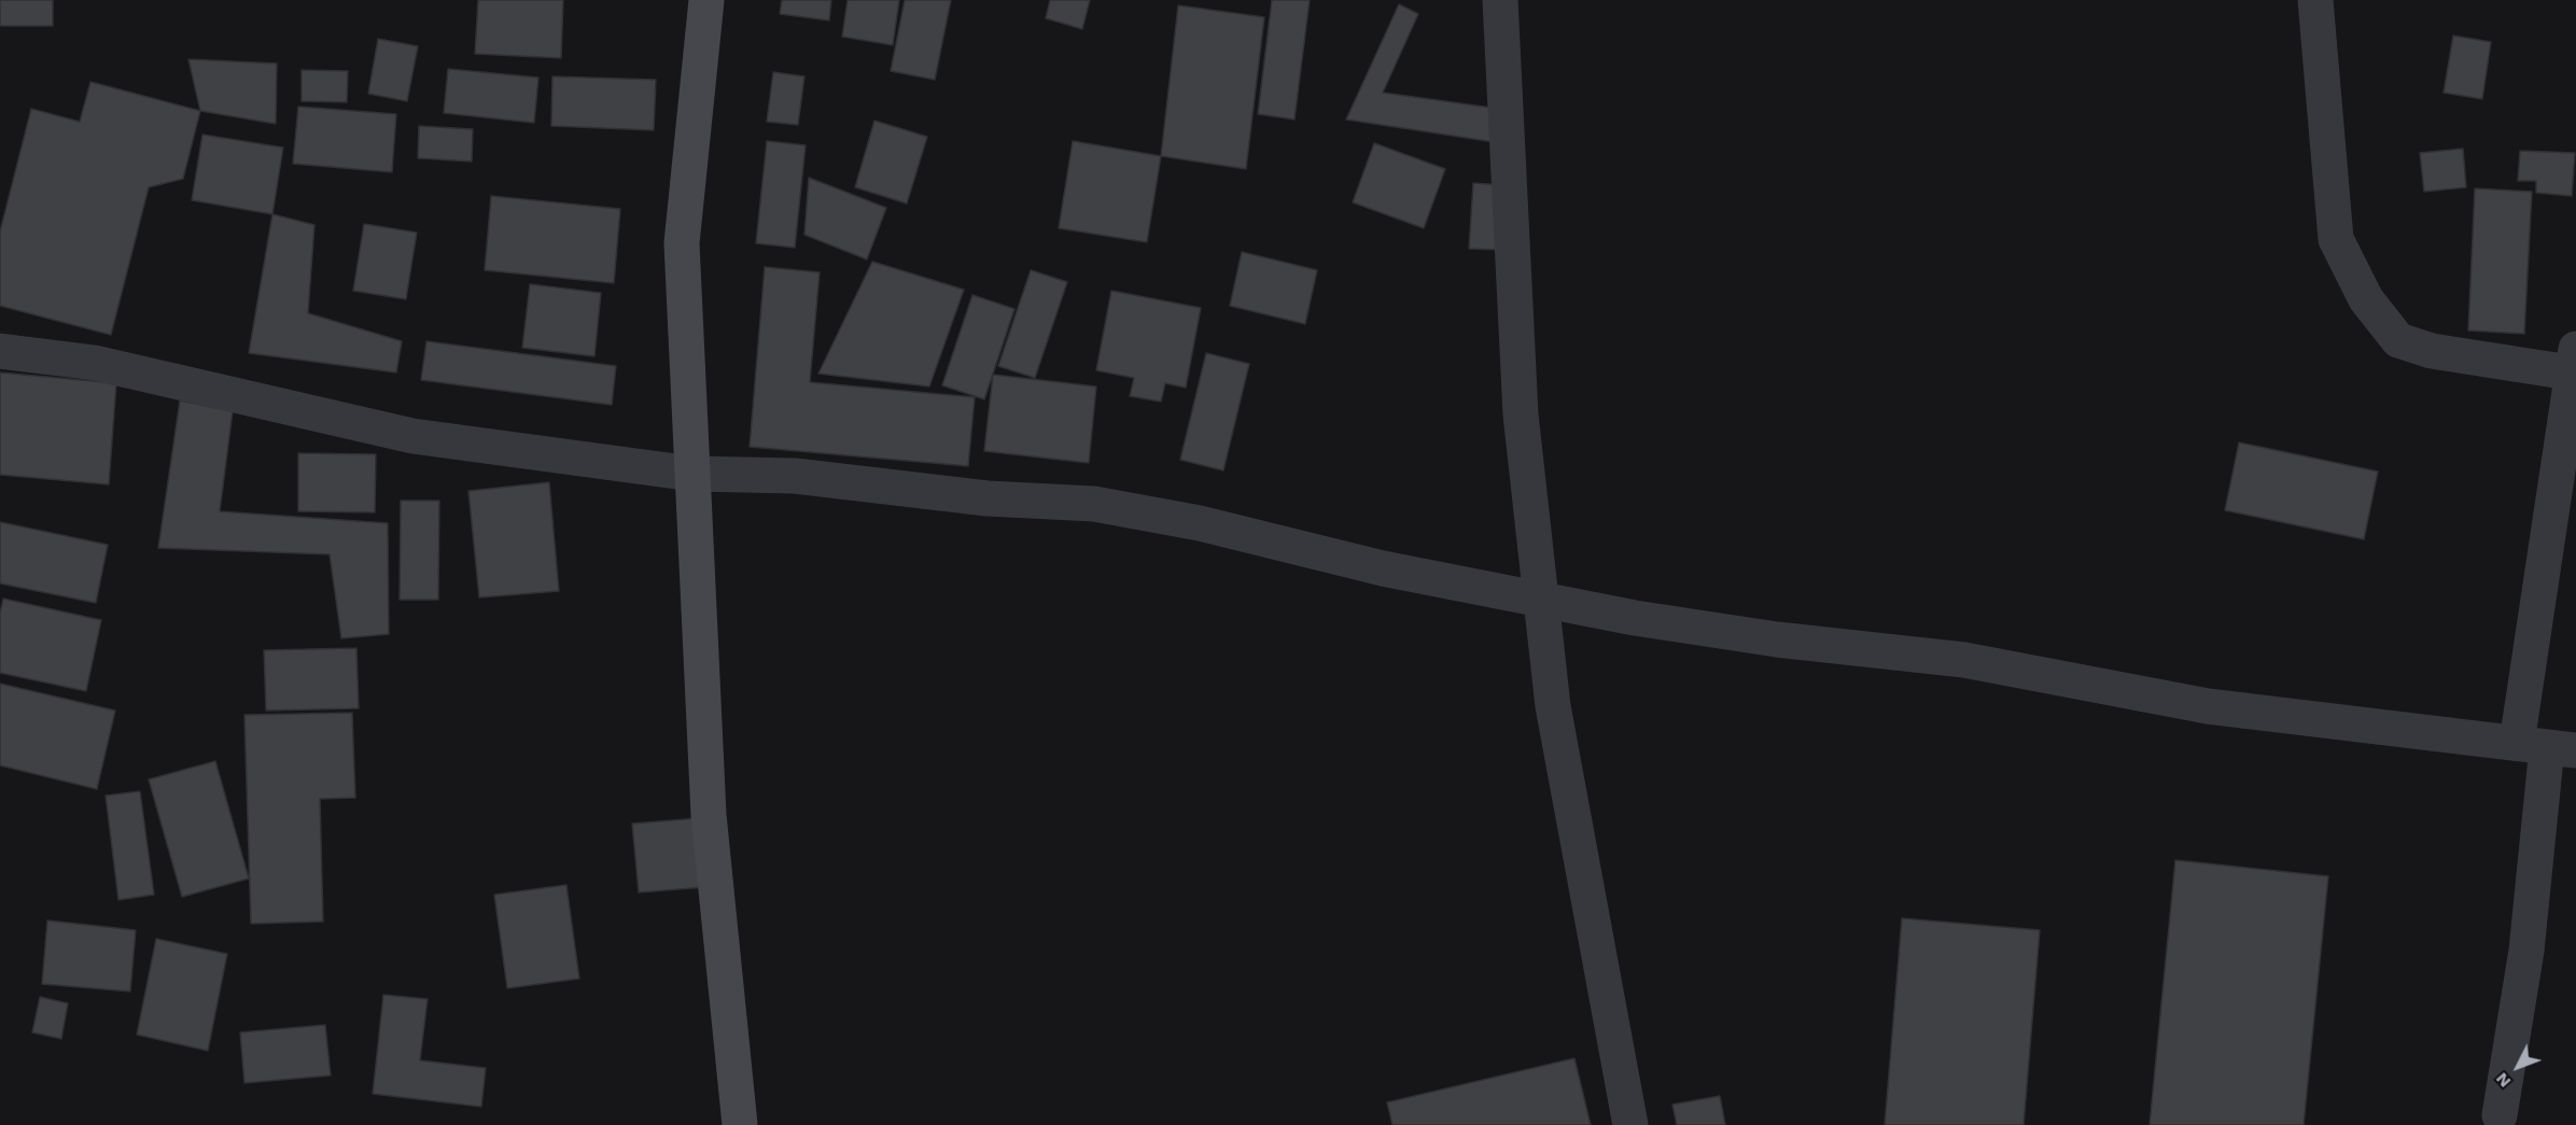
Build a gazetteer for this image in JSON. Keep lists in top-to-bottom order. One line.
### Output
{"north":"bottom left"}
